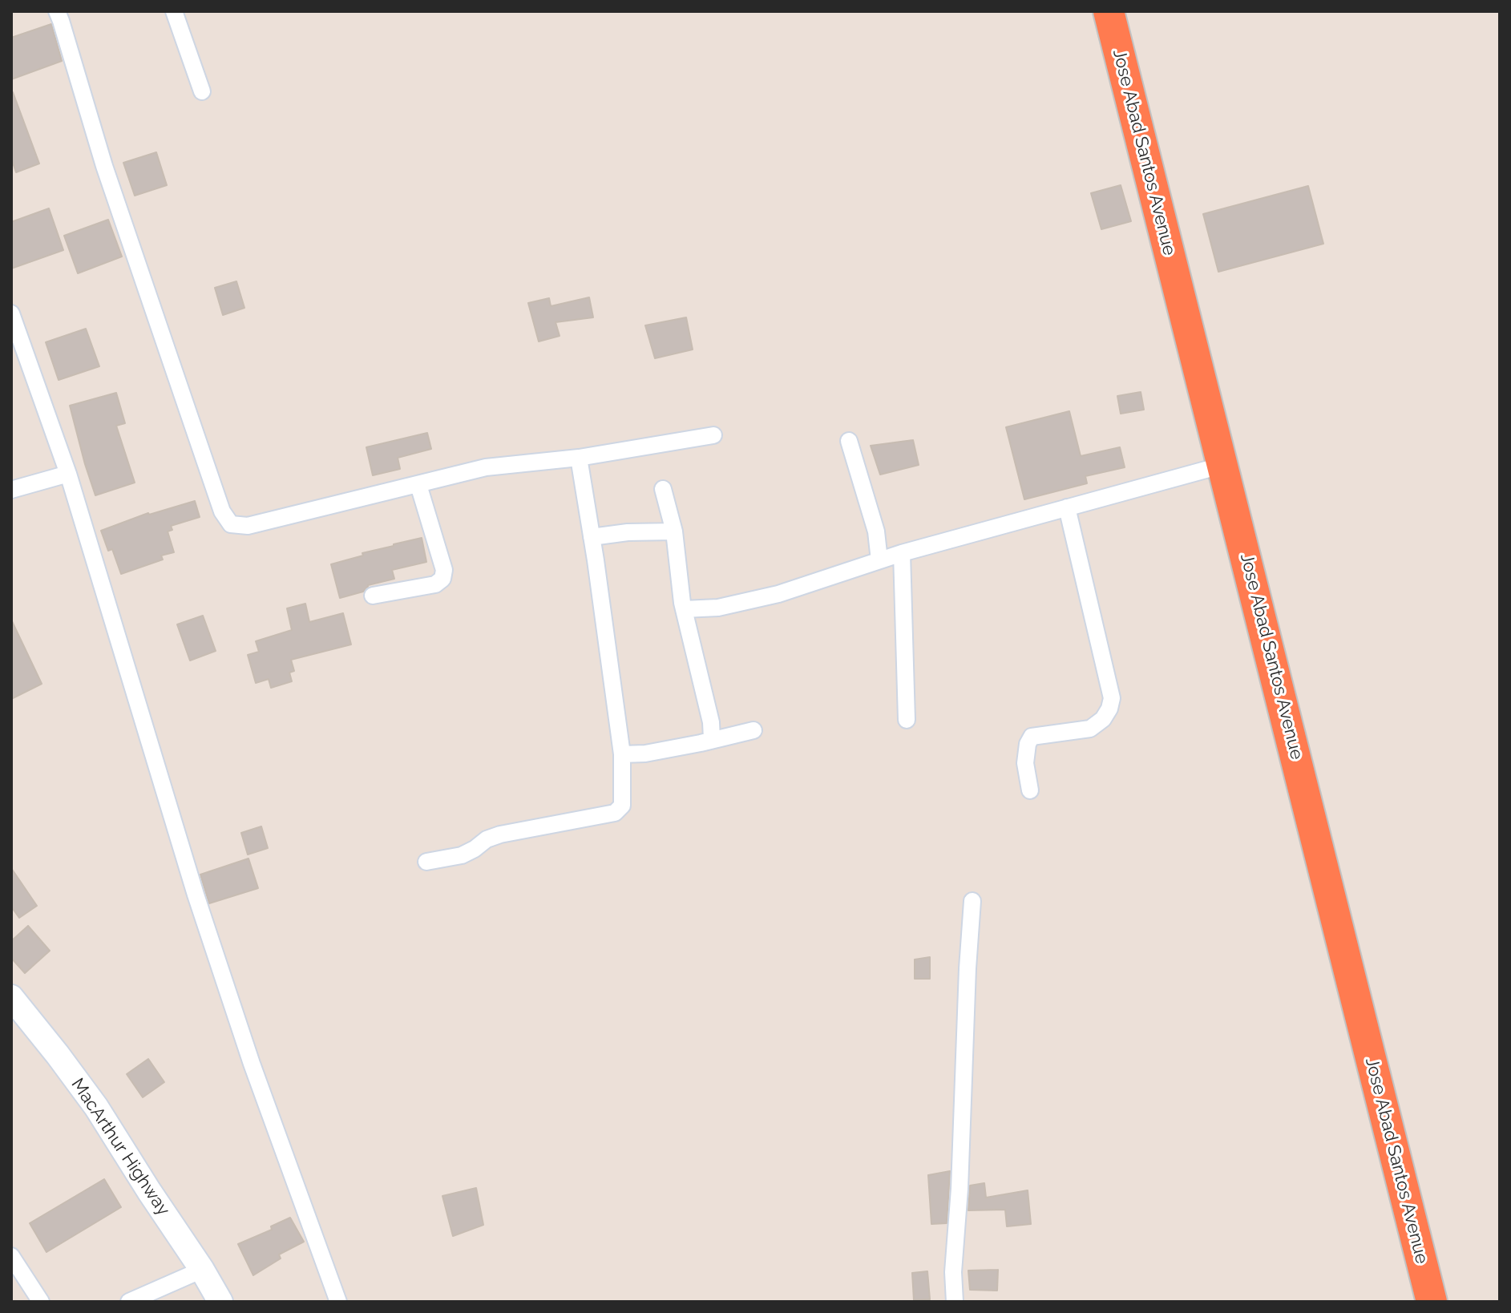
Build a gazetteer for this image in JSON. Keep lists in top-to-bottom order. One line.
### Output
{"streets":{"highway":["Jose Abad Santos Avenue"],"main road":["MacArthur Highway"]}}
